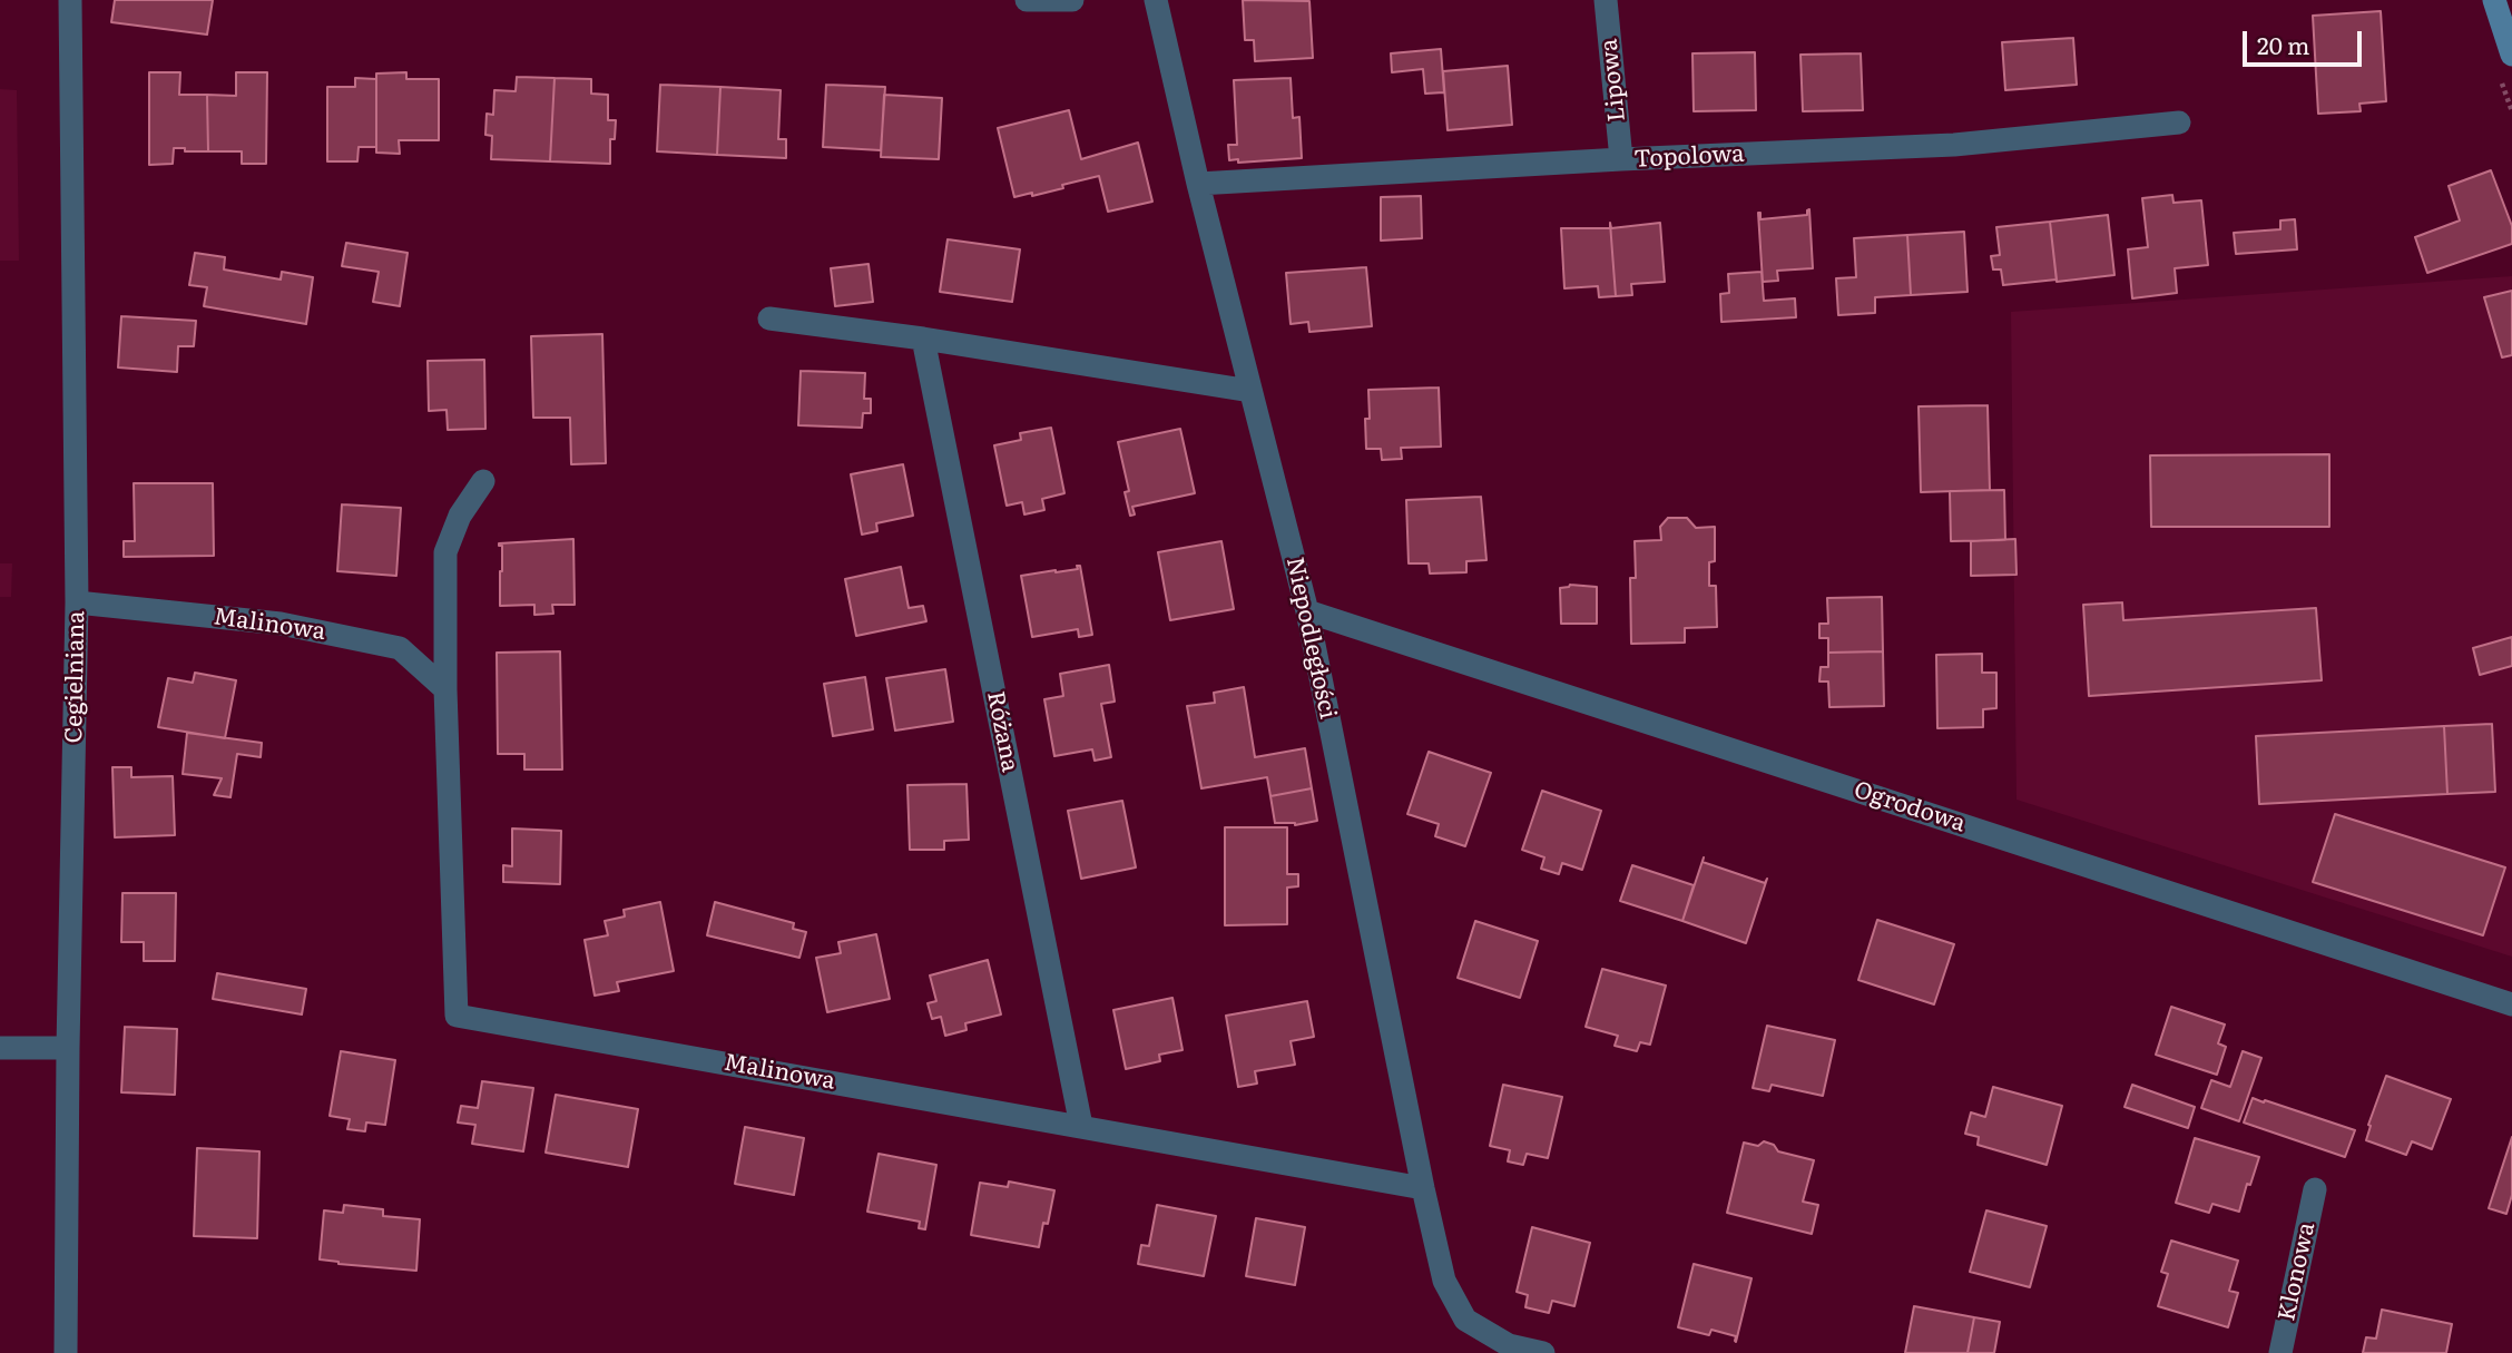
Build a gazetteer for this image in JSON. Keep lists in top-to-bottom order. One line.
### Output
{"streets":{"street":["Lipowa","Topolowa","Malinowa","Niepodległości","Cegielniana","Różana","Ogrodowa","Klonowa"]},"crossings":[["Lipowa","Topolowa"],["Topolowa","Niepodległości"],["Malinowa","Niepodległości"],["Malinowa","Cegielniana"],["Malinowa","Różana"],["Niepodległości","Ogrodowa"]],"scale_bar":"20 m"}
